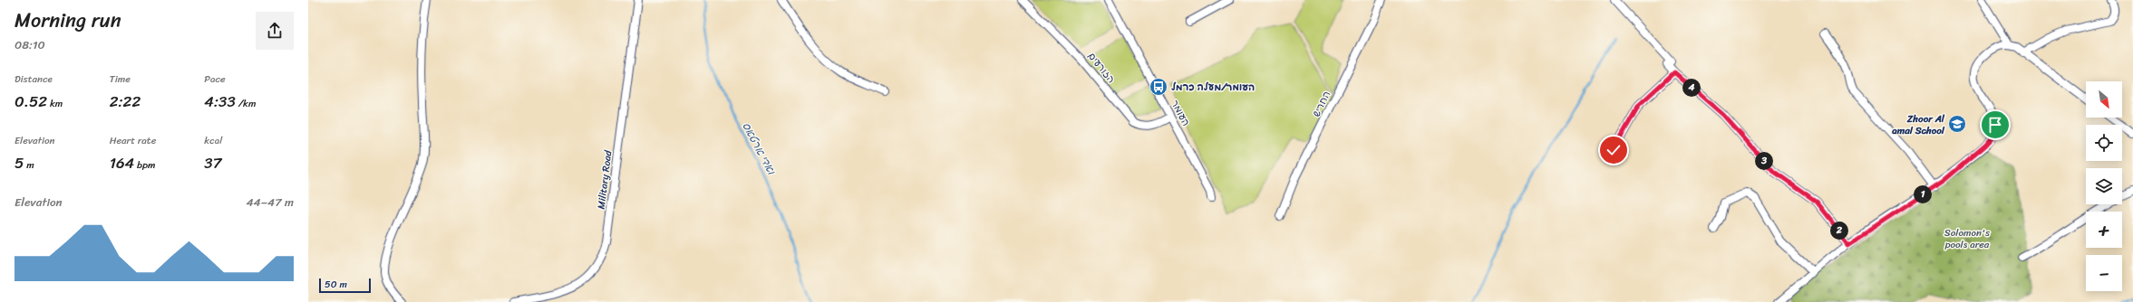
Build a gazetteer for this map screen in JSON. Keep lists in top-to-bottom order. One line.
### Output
{"streets":{"street":["הזורעים","החריש","העומר","Military Road"]},"crossings":[["הזורעים","העומר"]],"water":["ואדי ארטאס"],"parks":["Solomon's pools area"],"places":{"bus stop":["העומר/מעלה כרמל"],"school or university":["Zhoor Al amal School"]},"scale_bar":"50 m","north":"bottom right","page":{"heading":["Morning run","08:10"],"stats":[["Distance","0.52 km"],["Time","2:22"],["Pace","4:33 /km"],["Elevation","5 m"],["Heart rate","164 bpm"],["kcal","37"]],"pins":["4","3","1","2"],"map_buttons":["+","−"],"chart":["Elevation","44–47 m"],"scale":"50 m"}}
